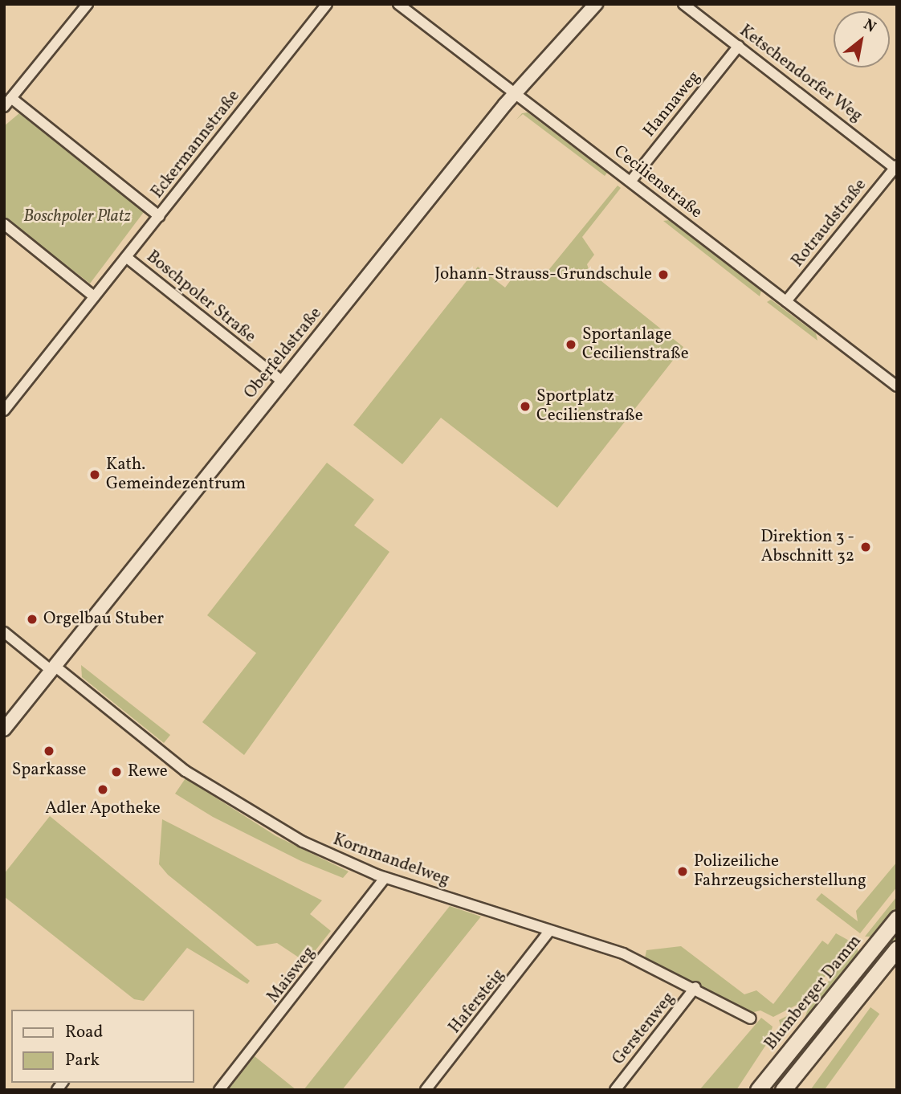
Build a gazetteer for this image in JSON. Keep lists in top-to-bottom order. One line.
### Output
{"streets":{"main road":["Blumberger Damm"],"street":["Ketschendorfer Weg","Hannaweg","Eckermannstraße","Cecilienstraße","Rotraudstraße","Boschpoler Straße","Oberfeldstraße","Kornmandelweg","Maisweg","Hafersteig","Gerstenweg"]},"crossings":[["Ketschendorfer Weg","Hannaweg"],["Ketschendorfer Weg","Rotraudstraße"],["Hannaweg","Cecilienstraße"],["Eckermannstraße","Boschpoler Straße"],["Cecilienstraße","Rotraudstraße"],["Cecilienstraße","Oberfeldstraße"],["Boschpoler Straße","Oberfeldstraße"],["Oberfeldstraße","Kornmandelweg"],["Kornmandelweg","Maisweg"],["Kornmandelweg","Hafersteig"],["Kornmandelweg","Gerstenweg"]],"parks":["Boschpoler Platz"],"places":["Johann-Strauss-Grundschule","Sportanlage Cecilienstraße","Sportplatz Cecilienstraße","Kath. Gemeindezentrum","Direktion 3 - Abschnitt 32","Orgelbau Stuber","Sparkasse","Rewe","Adler Apotheke","Polizeiliche Fahrzeugsicherstellung"],"legend":["Road","Park"],"north":"top right"}
